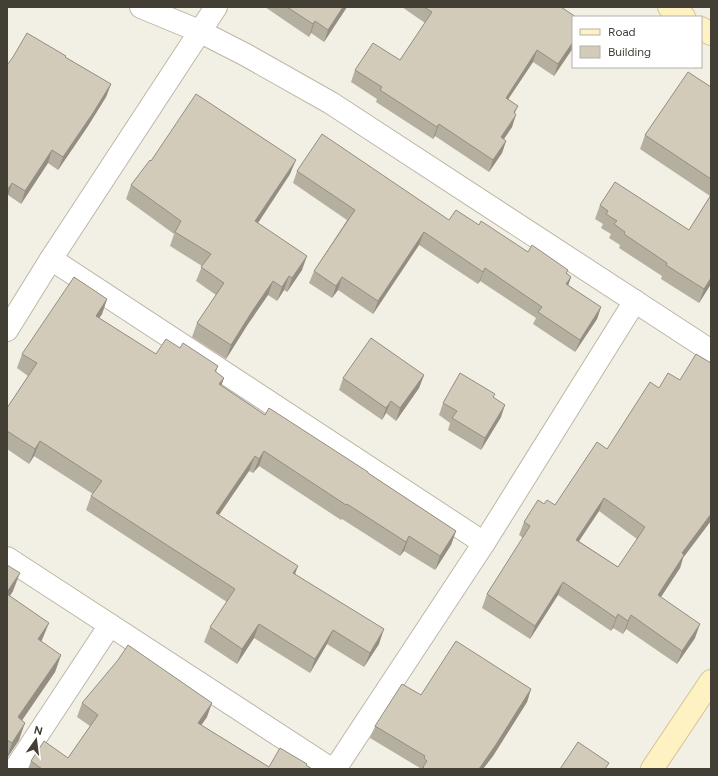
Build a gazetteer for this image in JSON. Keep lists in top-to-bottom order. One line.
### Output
{"legend":["Road","Building"],"north":"top"}
